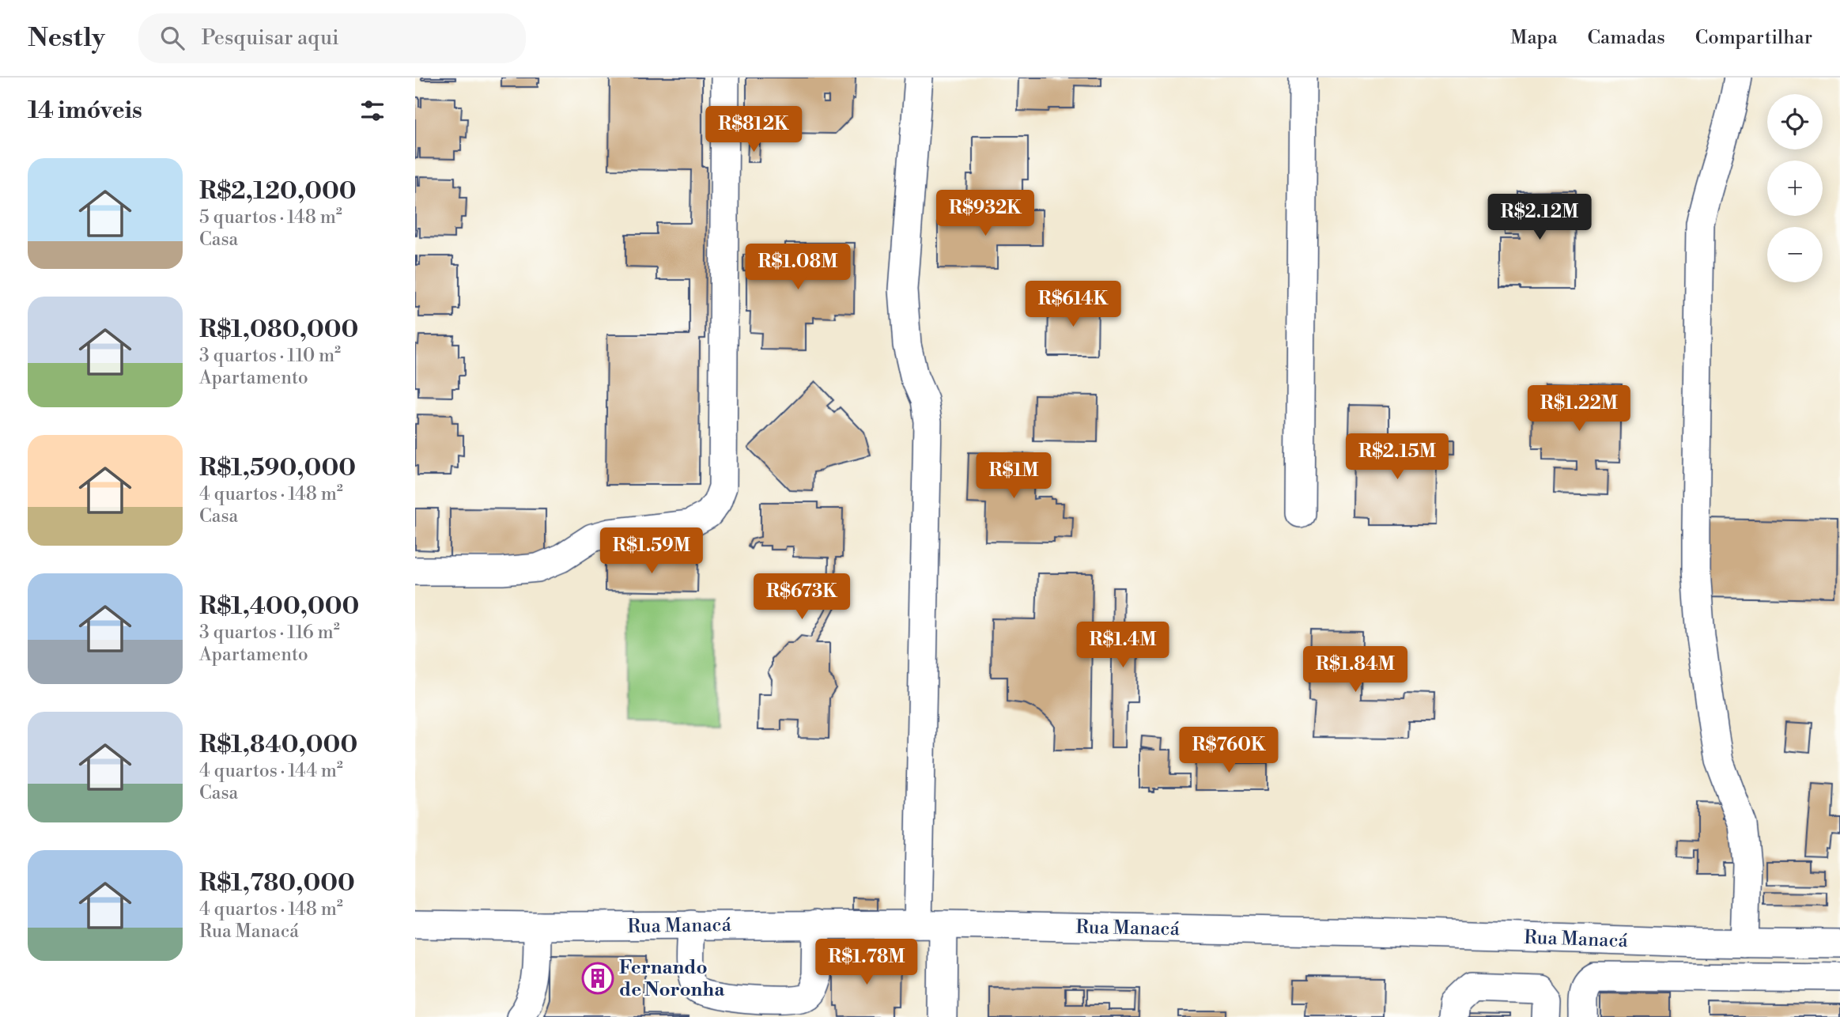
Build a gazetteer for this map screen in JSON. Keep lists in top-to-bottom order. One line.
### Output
{"streets":{"street":["Rua Manacá"]},"places":{"building":["Fernando de Noronha"]},"page":{"header":"Nestly","search":"Pesquisar aqui","nav":["Mapa","Camadas","Compartilhar"],"heading":"14 imóveis","map_buttons":["+","−"],"price":["R$812K","R$932K","R$2.12M","R$1.08M","R$614K","R$1.22M","R$2.15M","R$1M","R$1.59M","R$673K","R$1.4M","R$1.84M","R$760K","R$1.78M"],"list":[{"name":"R$2,120,000","note":"5 quartos · 148 m² · Casa"},{"name":"R$1,080,000","note":"3 quartos · 110 m² · Apartamento"},{"name":"R$1,590,000","note":"4 quartos · 148 m² · Casa"},{"name":"R$1,400,000","note":"3 quartos · 116 m² · Apartamento"},{"name":"R$1,840,000","note":"4 quartos · 144 m² · Casa"},{"name":"R$1,780,000","note":"4 quartos · 148 m² · Rua Manacá"}]}}
